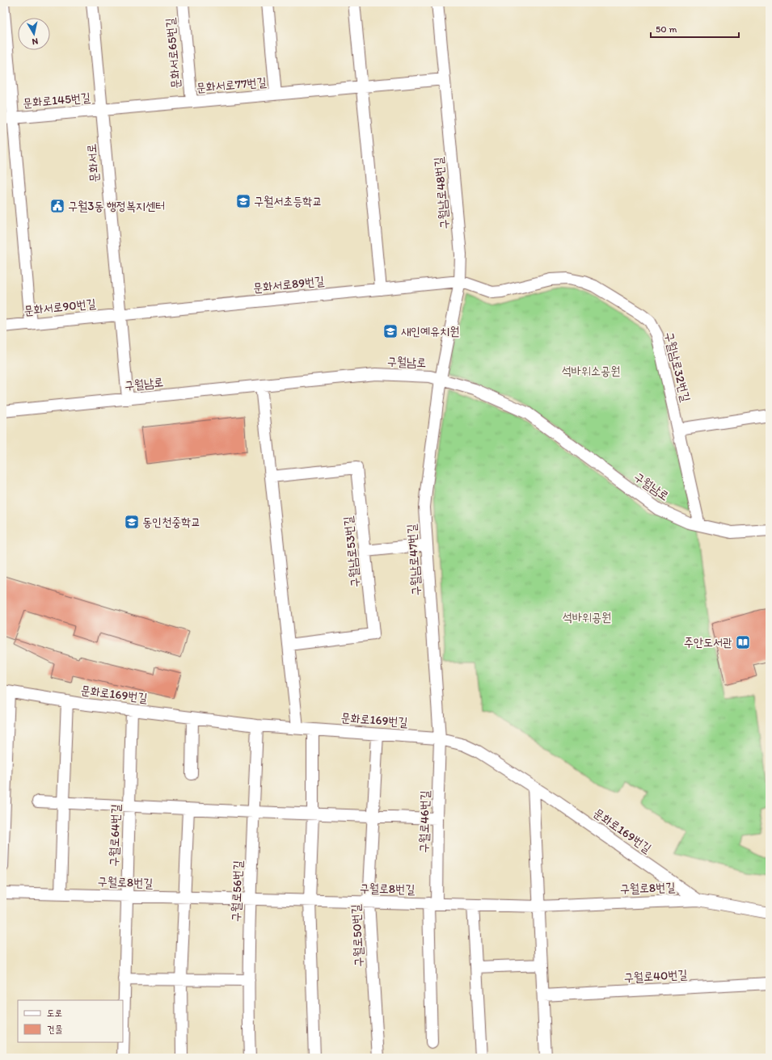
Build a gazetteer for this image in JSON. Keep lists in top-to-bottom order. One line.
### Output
{"streets":{"street":["문화서로65번길","문화서로77번길","문화로145번길","문화서로","구월남로48번길","문화서로89번길","문화서로90번길","구월남로","구월남로32번길","구월남로53번길","구월남로47번길","문화로169번길","구월로46번길","구월로64번길","구월로8번길","구월로56번길","구월로50번길","구월로40번길"]},"crossings":[["문화서로65번길","문화서로77번길"],["문화서로77번길","문화로145번길"],["문화서로77번길","문화서로"],["문화서로77번길","구월남로48번길"],["문화로145번길","문화서로"],["문화로145번길","문화서로90번길"],["문화서로","문화서로89번길"],["문화서로","문화서로90번길"],["문화서로","구월남로"],["구월남로48번길","문화서로89번길"],["구월남로48번길","구월남로"],["구월남로48번길","구월남로32번길"],["구월남로48번길","구월남로47번길"],["문화서로89번길","문화서로90번길"],["문화서로89번길","구월남로32번길"],["구월남로","구월남로32번길"],["구월남로","구월남로47번길"],["구월남로47번길","문화로169번길"],["구월남로47번길","구월로46번길"],["문화로169번길","구월로46번길"],["문화로169번길","구월로64번길"],["문화로169번길","구월로8번길"],["문화로169번길","구월로56번길"],["문화로169번길","구월로50번길"],["구월로46번길","구월로8번길"],["구월로64번길","구월로8번길"],["구월로8번길","구월로56번길"],["구월로8번길","구월로50번길"]],"parks":["석바위소공원","석바위공원"],"places":{"school or university":["구월서초등학교","새인예유치원","동인천중학교"],"public building":["구월3동 행정복지센터"],"library":["주안도서관"]},"legend":["도로","건물"],"scale_bar":"50 m","north":"bottom"}
